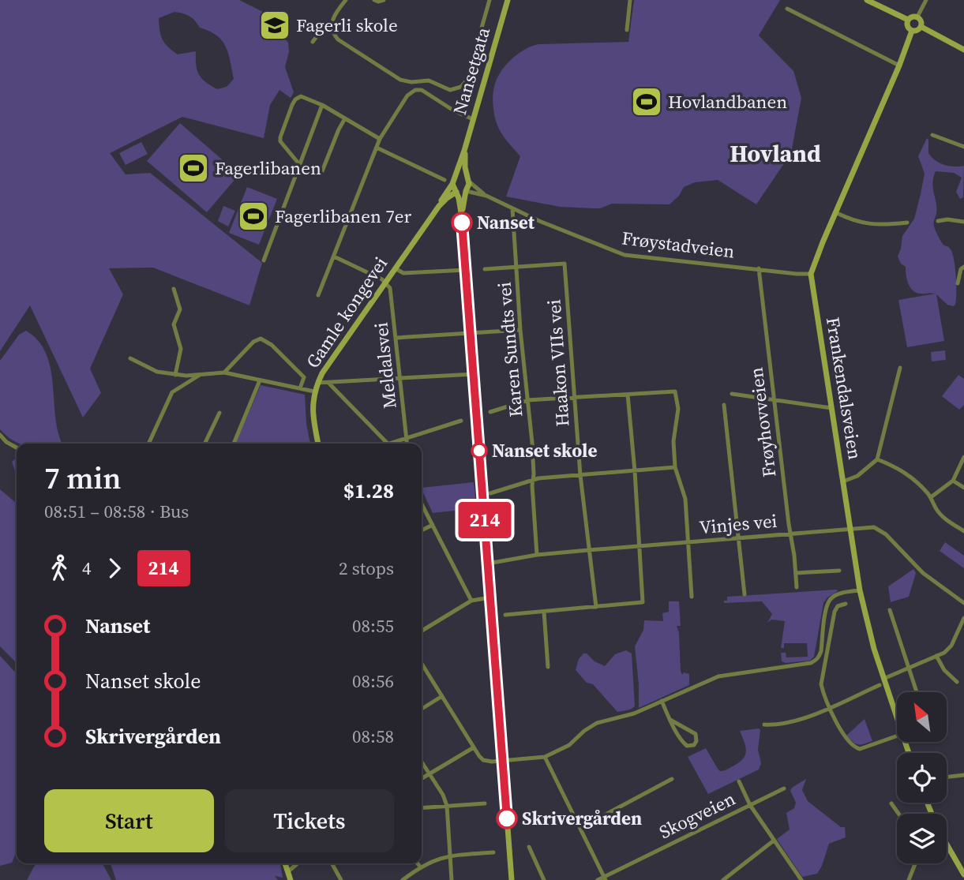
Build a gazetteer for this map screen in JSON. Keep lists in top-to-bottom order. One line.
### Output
{"streets":{"main road":["Nansetgata","Gamle kongevei","Frankendalsveien"],"street":["Frøystadveien","Karen Sundts vei","Haakon VIIs vei","Meldalsvei","Frøyhovveien","Vinjes vei","Skogveien"]},"crossings":[["Nansetgata","Frøystadveien"],["Nansetgata","Gamle kongevei"],["Frøystadveien","Gamle kongevei"],["Frøystadveien","Karen Sundts vei"],["Frøystadveien","Frankendalsveien"],["Frøystadveien","Frøyhovveien"],["Gamle kongevei","Meldalsvei"],["Karen Sundts vei","Haakon VIIs vei"],["Karen Sundts vei","Vinjes vei"],["Haakon VIIs vei","Vinjes vei"],["Frankendalsveien","Vinjes vei"],["Frøyhovveien","Vinjes vei"]],"districts":["Hovland"],"places":{"school or university":["Fagerli skole"],"sports":["Hovlandbanen","Fagerlibanen","Fagerlibanen 7er"],"other":["Nanset","Nanset skole","Skrivergården"]},"lines":["bus line 214"],"north":"top left","page":{"on_map":"214","heading":["7 min","08:51 – 08:58 · Bus","$1.28"],"legs":["4","214","2 stops"],"list":[{"name":"Nanset","value":"08:55"},{"name":"Nanset skole","value":"08:56"},{"name":"Skrivergården","value":"08:58"}],"buttons":["Start","Tickets"]}}
